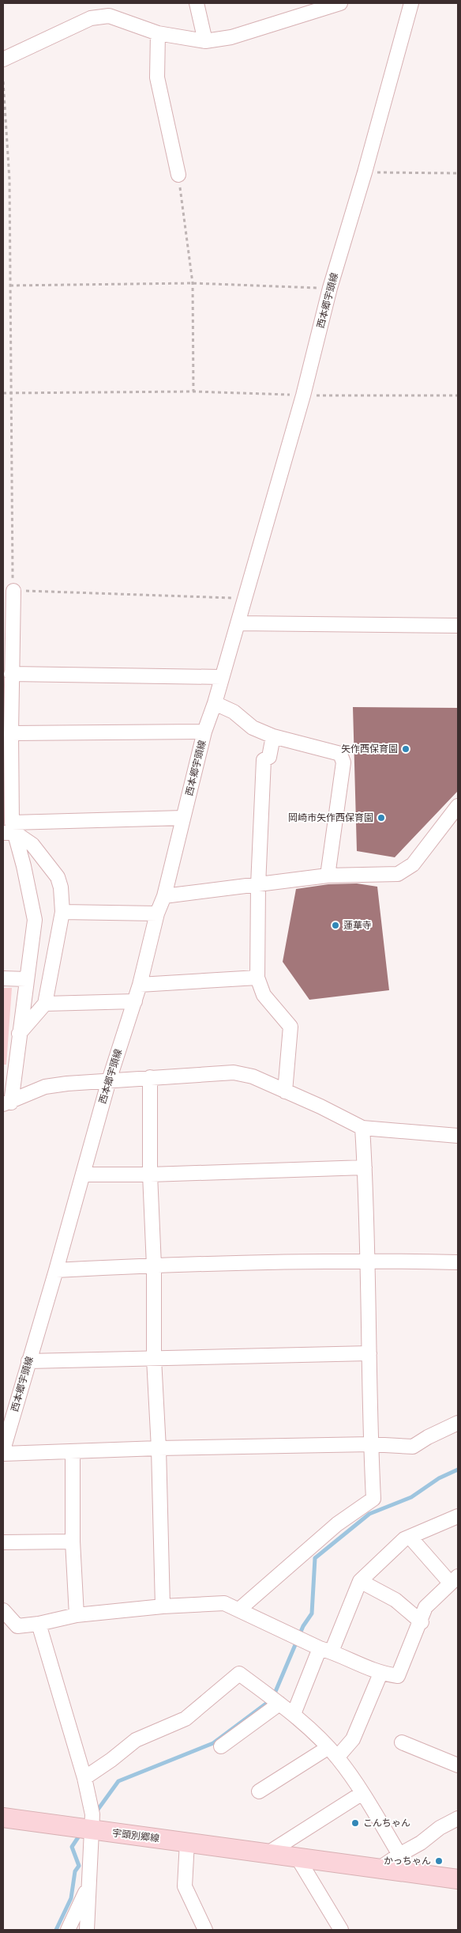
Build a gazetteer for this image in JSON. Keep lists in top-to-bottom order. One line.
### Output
{"streets":{"street":["西本郷宇頭線","宇頭別郷線"]},"places":["矢作西保育園","岡崎市矢作西保育園","蓮華寺","こんちゃん","かっちゃん"]}
